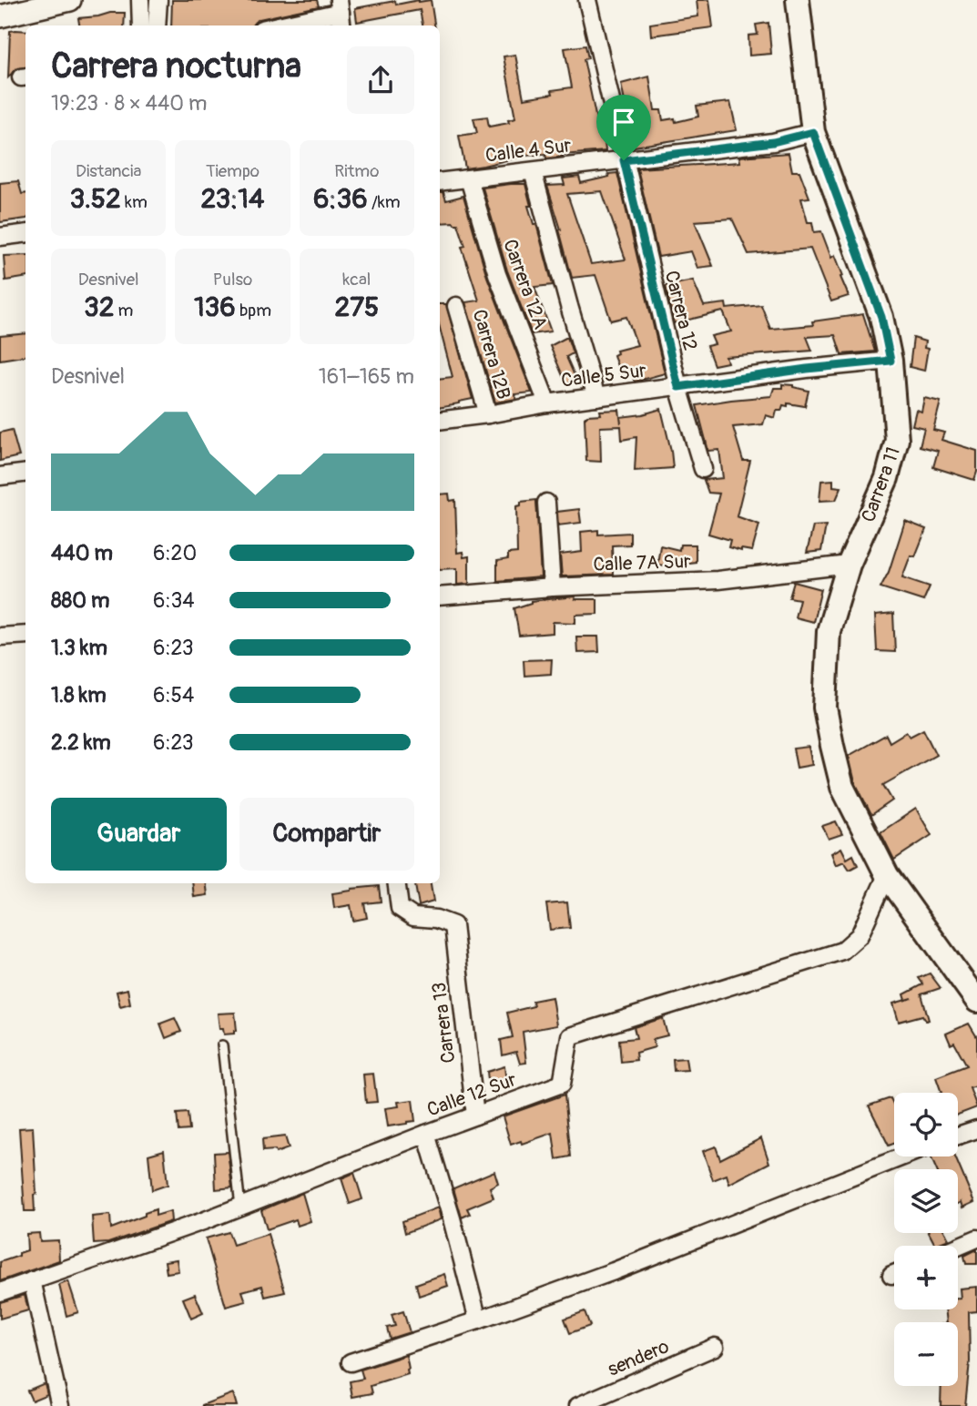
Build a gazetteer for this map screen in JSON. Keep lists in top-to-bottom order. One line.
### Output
{"streets":{"main road":["Carrera 11"],"street":["Calle 4 Sur","Carrera 12A","Carrera 12","Carrera 12B","Calle 5 Sur","Calle 7A Sur","Carrera 13","Calle 12 Sur","sendero"]},"crossings":[["Calle 4 Sur","Carrera 12A"],["Calle 4 Sur","Carrera 12"],["Calle 4 Sur","Carrera 11"],["Carrera 12A","Calle 5 Sur"],["Carrera 12","Calle 5 Sur"],["Carrera 12B","Calle 5 Sur"],["Calle 5 Sur","Carrera 11"],["Carrera 11","Calle 7A Sur"],["Carrera 11","Calle 12 Sur"],["Carrera 13","Calle 12 Sur"]],"page":{"heading":["Carrera nocturna","19:23 · 8 × 440 m"],"stats":[["Distancia","3.52 km"],["Tiempo","23:14"],["Ritmo","6:36 /km"],["Desnivel","32 m"],["Pulso","136 bpm"],["kcal","275"]],"chart":["Desnivel","161–165 m"],"list":[{"name":"440 m","note":"6:20"},{"name":"880 m","note":"6:34"},{"name":"1.3 km","note":"6:23"},{"name":"1.8 km","note":"6:54"},{"name":"2.2 km","note":"6:23"}],"buttons":["Guardar","Compartir"],"map_buttons":["+","−"]}}
